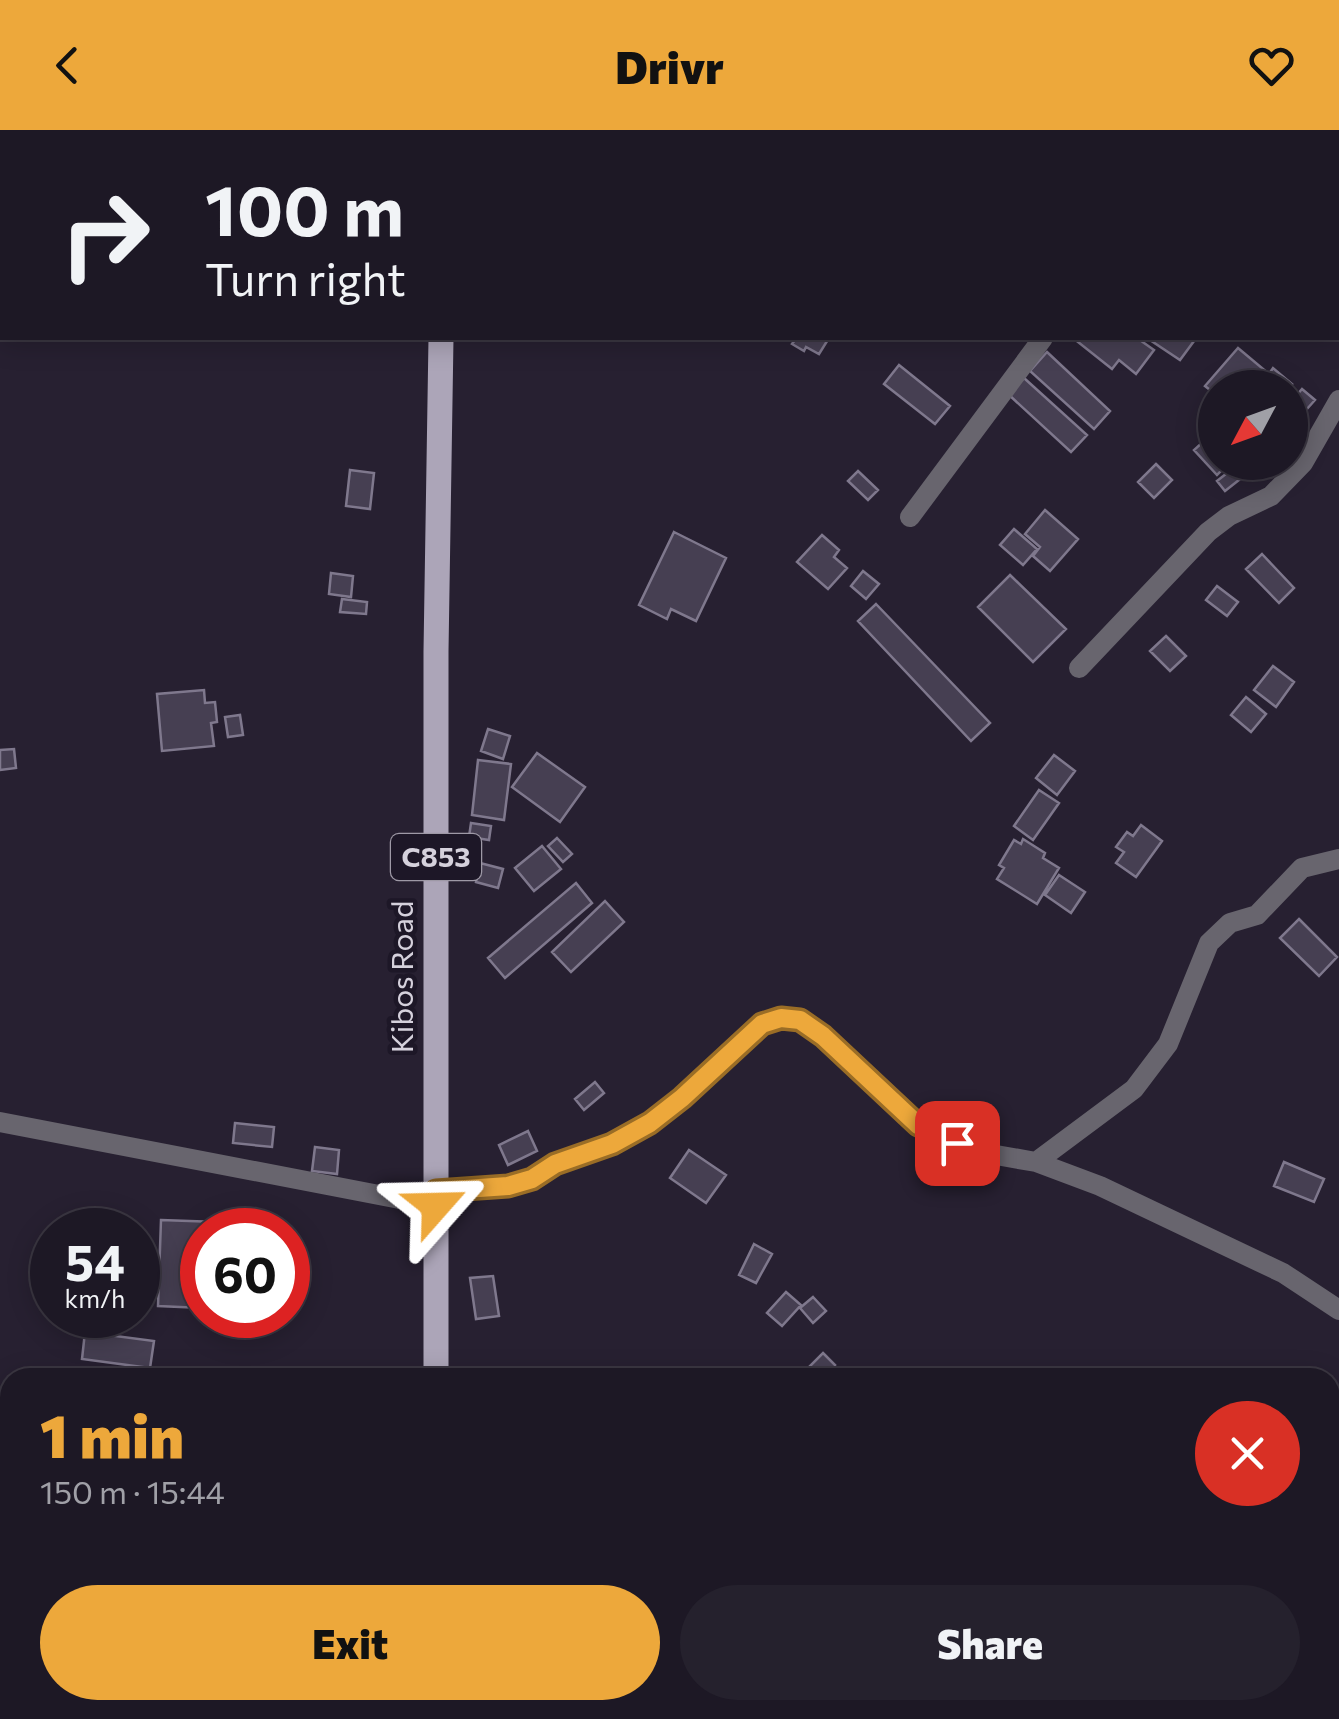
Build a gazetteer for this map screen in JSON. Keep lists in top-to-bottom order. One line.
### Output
{"streets":{"main road":["C853","Kibos Road"]},"north":"bottom left","page":{"header":"Drivr","turn":["100 m","Turn right"],"speed":"54 km/h","limit":"60","heading":["1 min","150 m · 15:44"],"buttons":["Exit","Share"]}}
